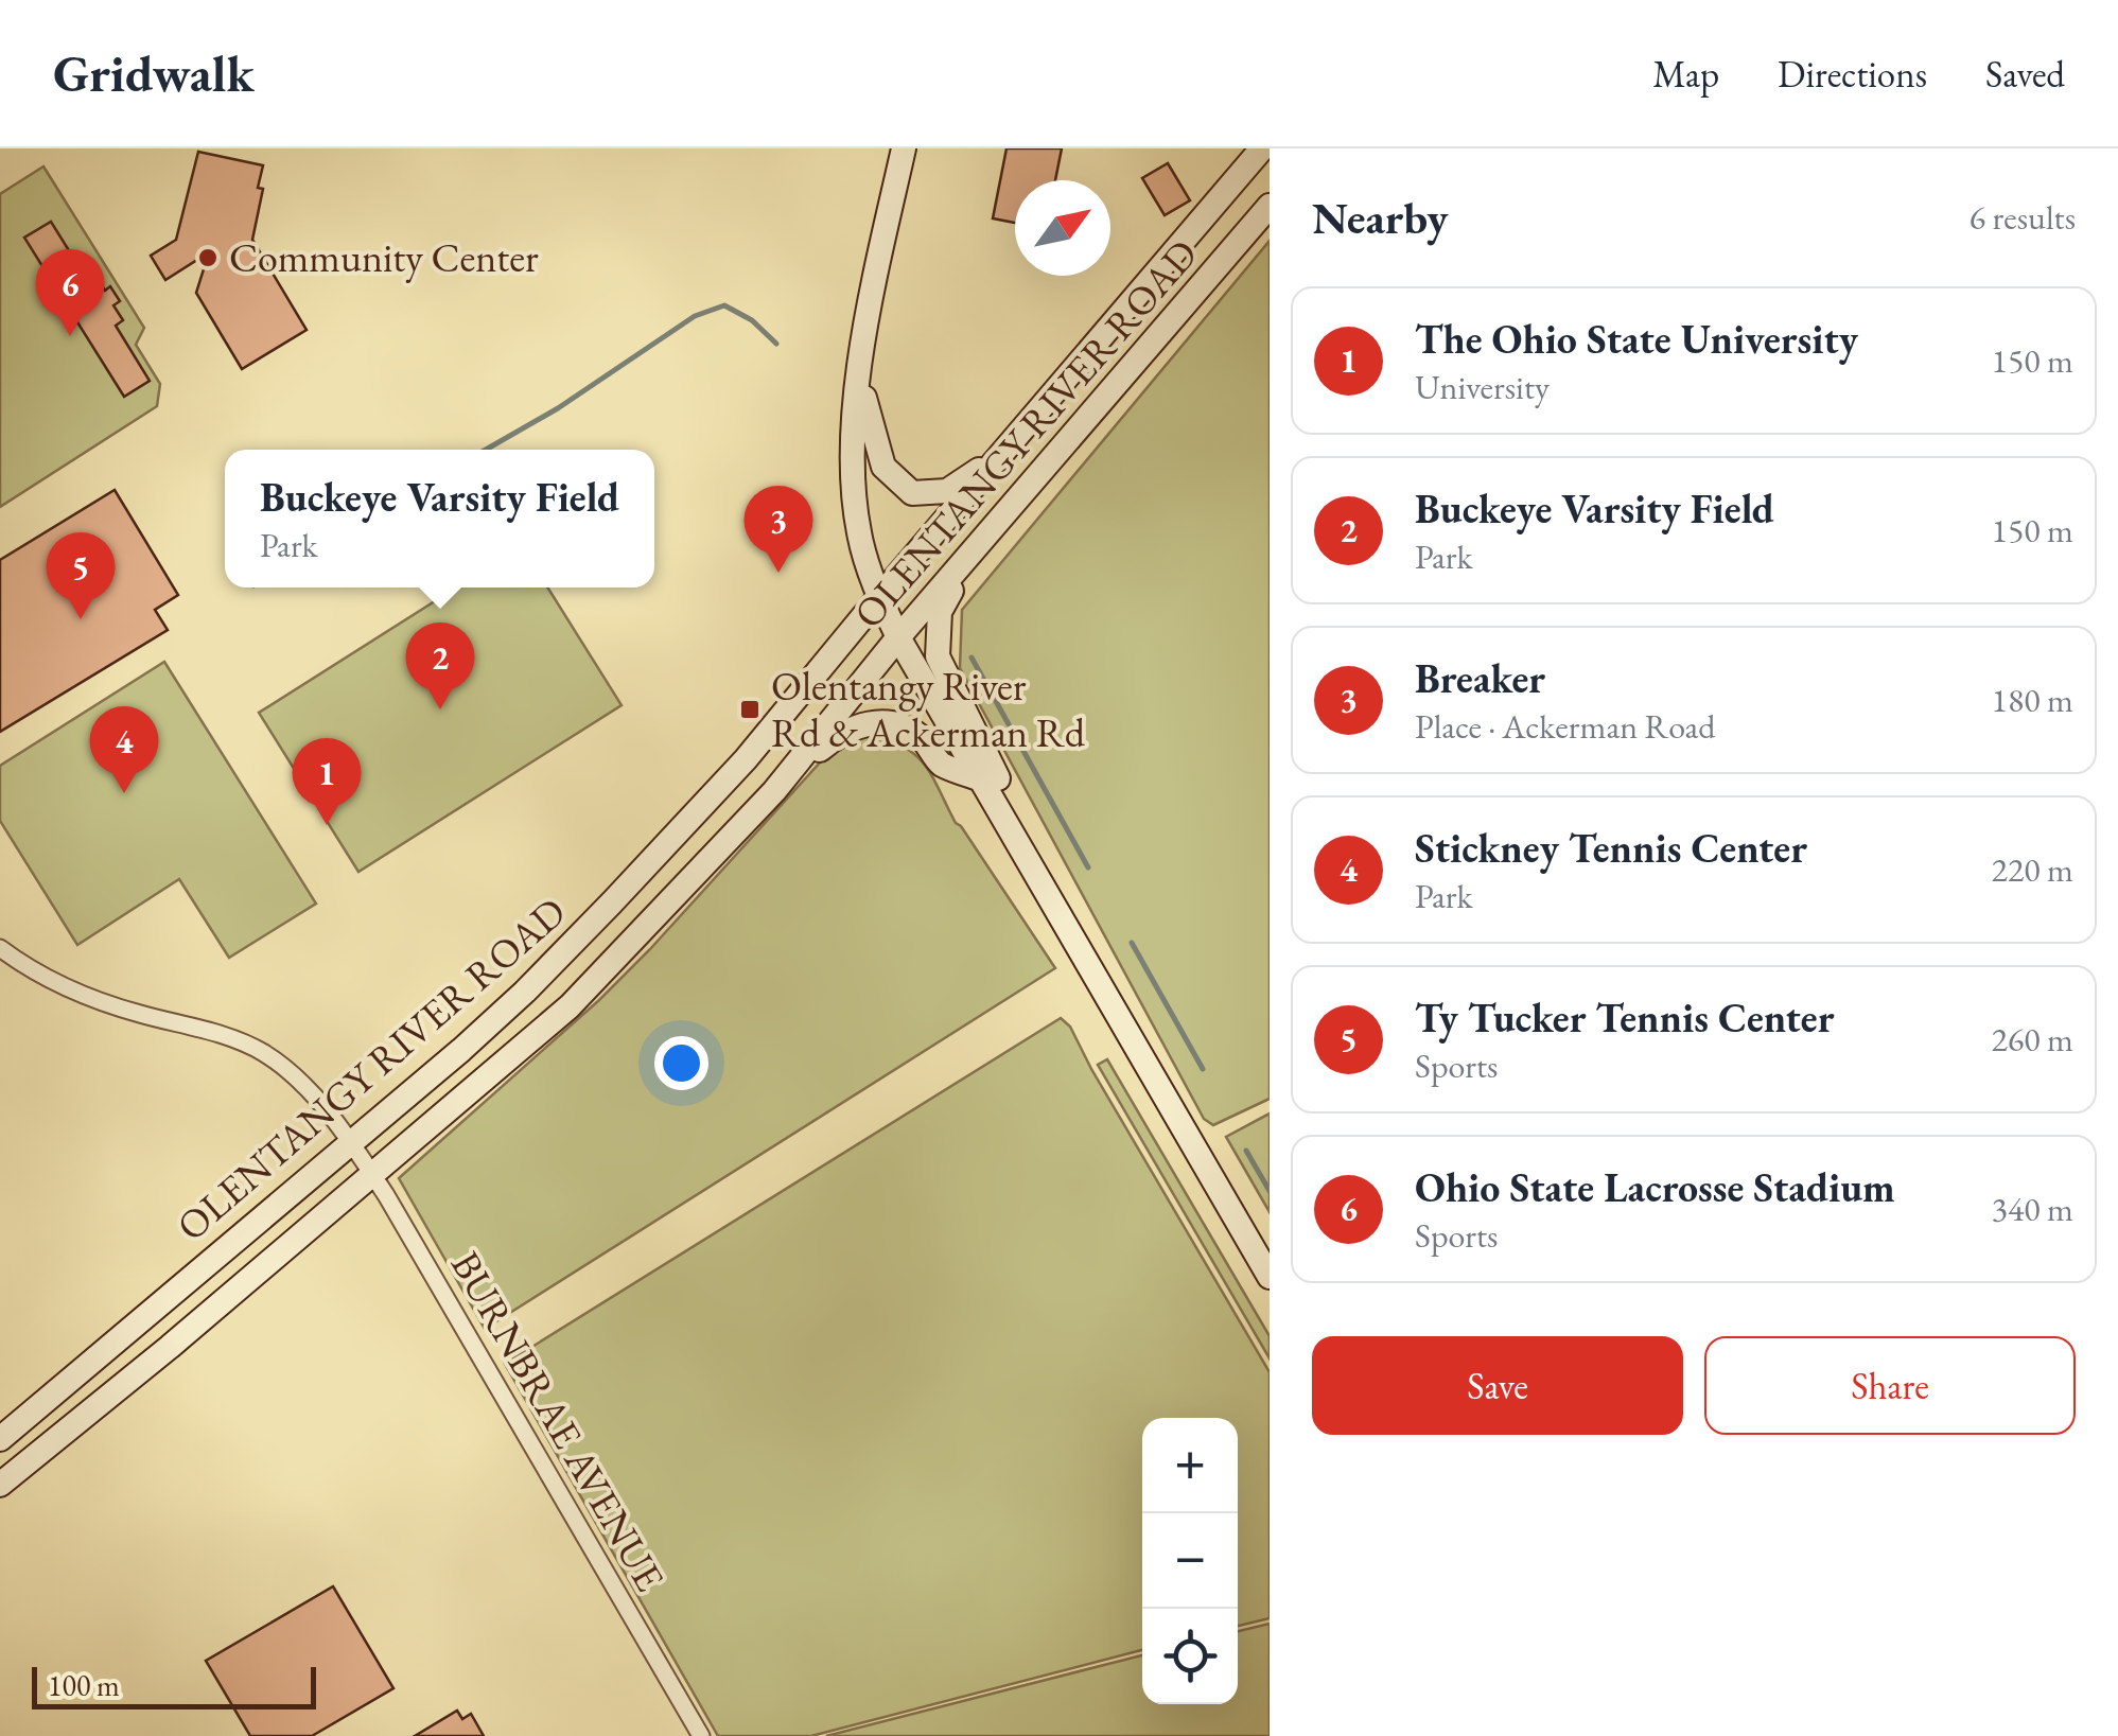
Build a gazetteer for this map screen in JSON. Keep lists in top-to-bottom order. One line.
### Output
{"streets":{"main road":["OLENTANGY RIVER ROAD"],"street":["BURNBRAE AVENUE"]},"crossings":[["OLENTANGY RIVER ROAD","BURNBRAE AVENUE"]],"places":{"other":["Community Center"],"transit":["Olentangy River Rd & Ackerman Rd"]},"scale_bar":"100 m","north":"top right","page":{"header":"Gridwalk","nav":["Map","Directions","Saved"],"heading":["Nearby","6 results"],"pins":["6","3","5","2","4","1"],"list":[{"mark":"1","name":"The Ohio State University","note":"University","value":"150 m"},{"mark":"2","name":"Buckeye Varsity Field","note":"Park","value":"150 m"},{"mark":"3","name":"Breaker","note":"Place · Ackerman Road","value":"180 m"},{"mark":"4","name":"Stickney Tennis Center","note":"Park","value":"220 m"},{"mark":"5","name":"Ty Tucker Tennis Center","note":"Sports","value":"260 m"},{"mark":"6","name":"Ohio State Lacrosse Stadium","note":"Sports","value":"340 m"}],"popup":["Buckeye Varsity Field","Park"],"buttons":["Save","Share"],"map_buttons":["+","−"],"scale":"100 m"}}
